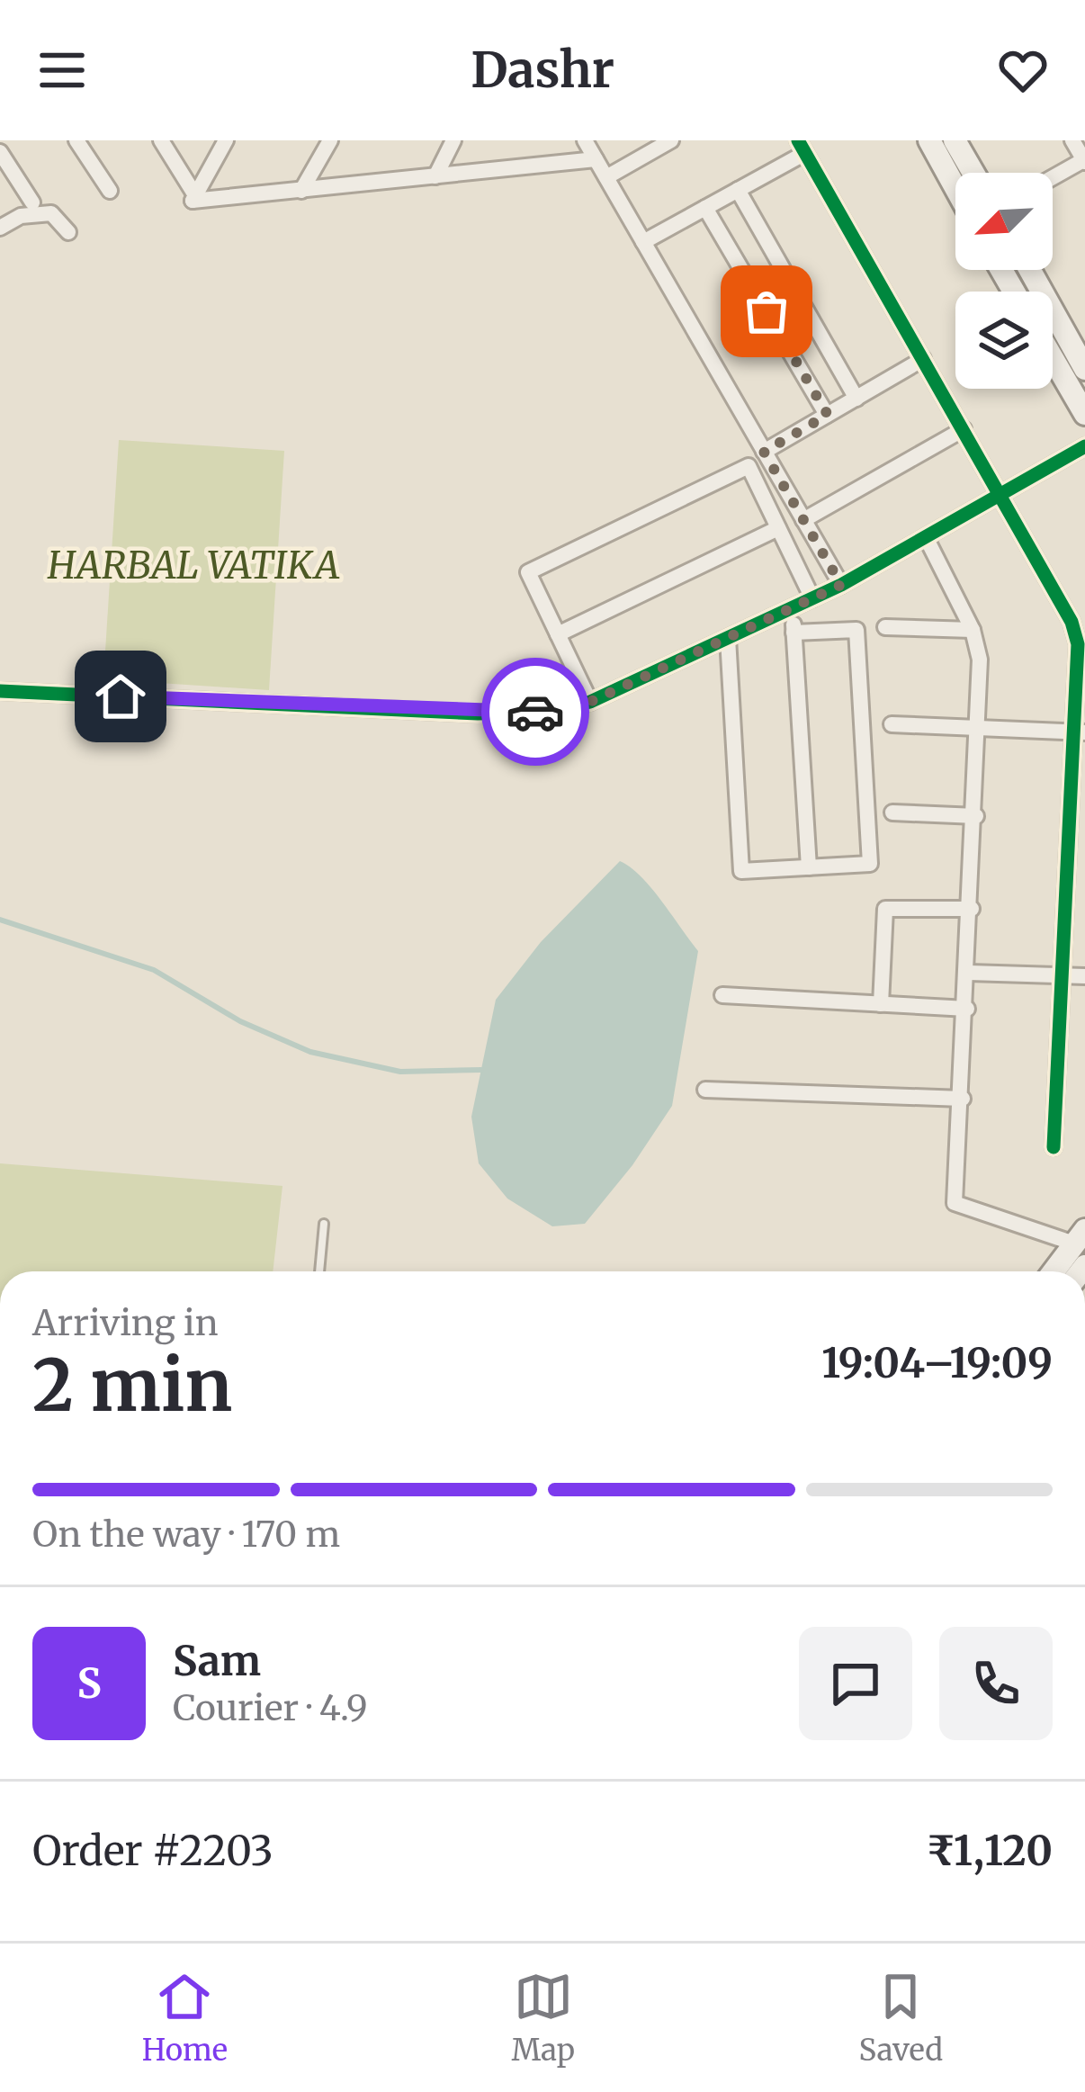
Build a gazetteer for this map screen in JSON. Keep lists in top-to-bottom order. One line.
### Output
{"parks":["HARBAL VATIKA"],"north":"bottom left","page":{"header":"Dashr","heading":["2 min","Arriving in","19:04–19:09"],"panel":["Sam","Courier · 4.9","Order #2203","₹1,120"],"bar":"On the way · 170 m","round":"S","tabs":["Home","Map","Saved"]}}
